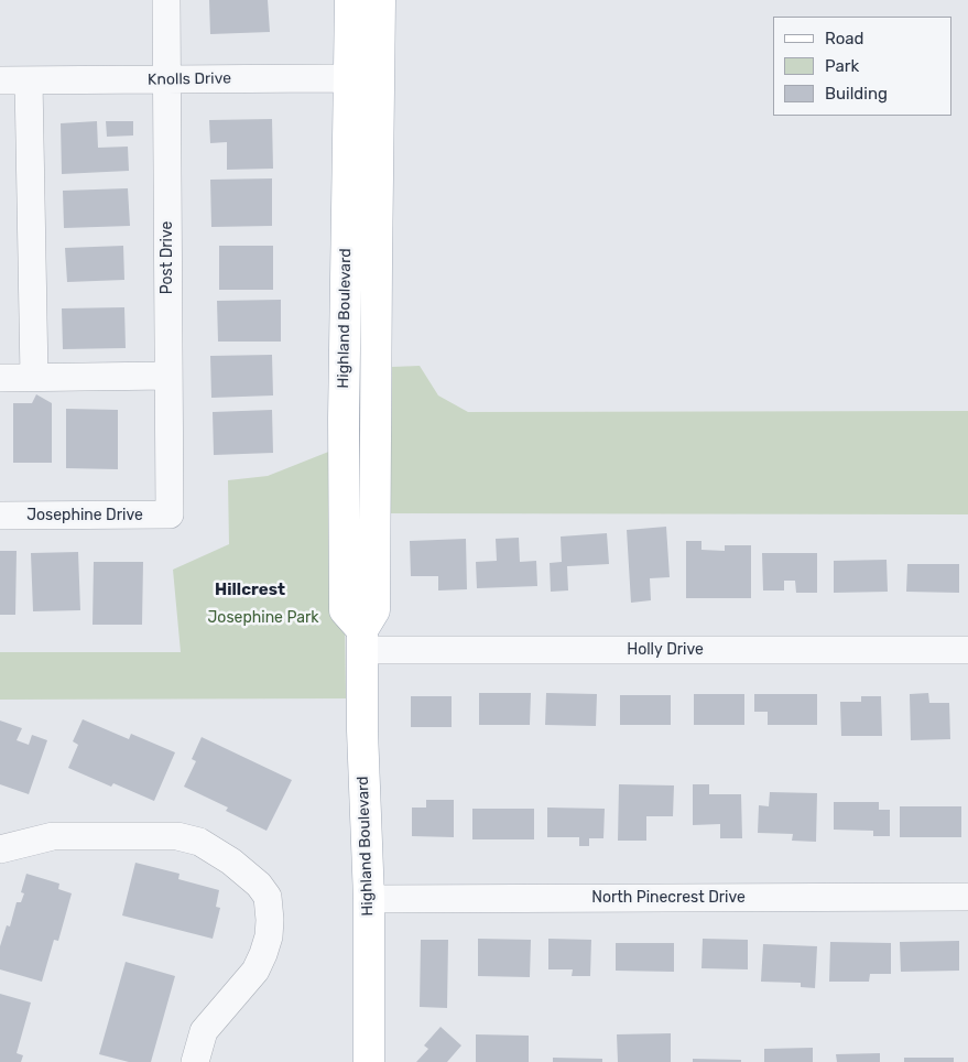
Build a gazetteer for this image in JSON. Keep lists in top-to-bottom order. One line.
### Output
{"streets":{"main road":["Highland Boulevard"],"street":["Knolls Drive","Post Drive","Josephine Drive","Holly Drive","North Pinecrest Drive"]},"crossings":[["Knolls Drive","Post Drive"],["Knolls Drive","Highland Boulevard"],["Post Drive","Josephine Drive"],["Highland Boulevard","Holly Drive"],["Highland Boulevard","North Pinecrest Drive"]],"districts":["Hillcrest"],"parks":["Josephine Park"],"legend":["Road","Park","Building"]}
